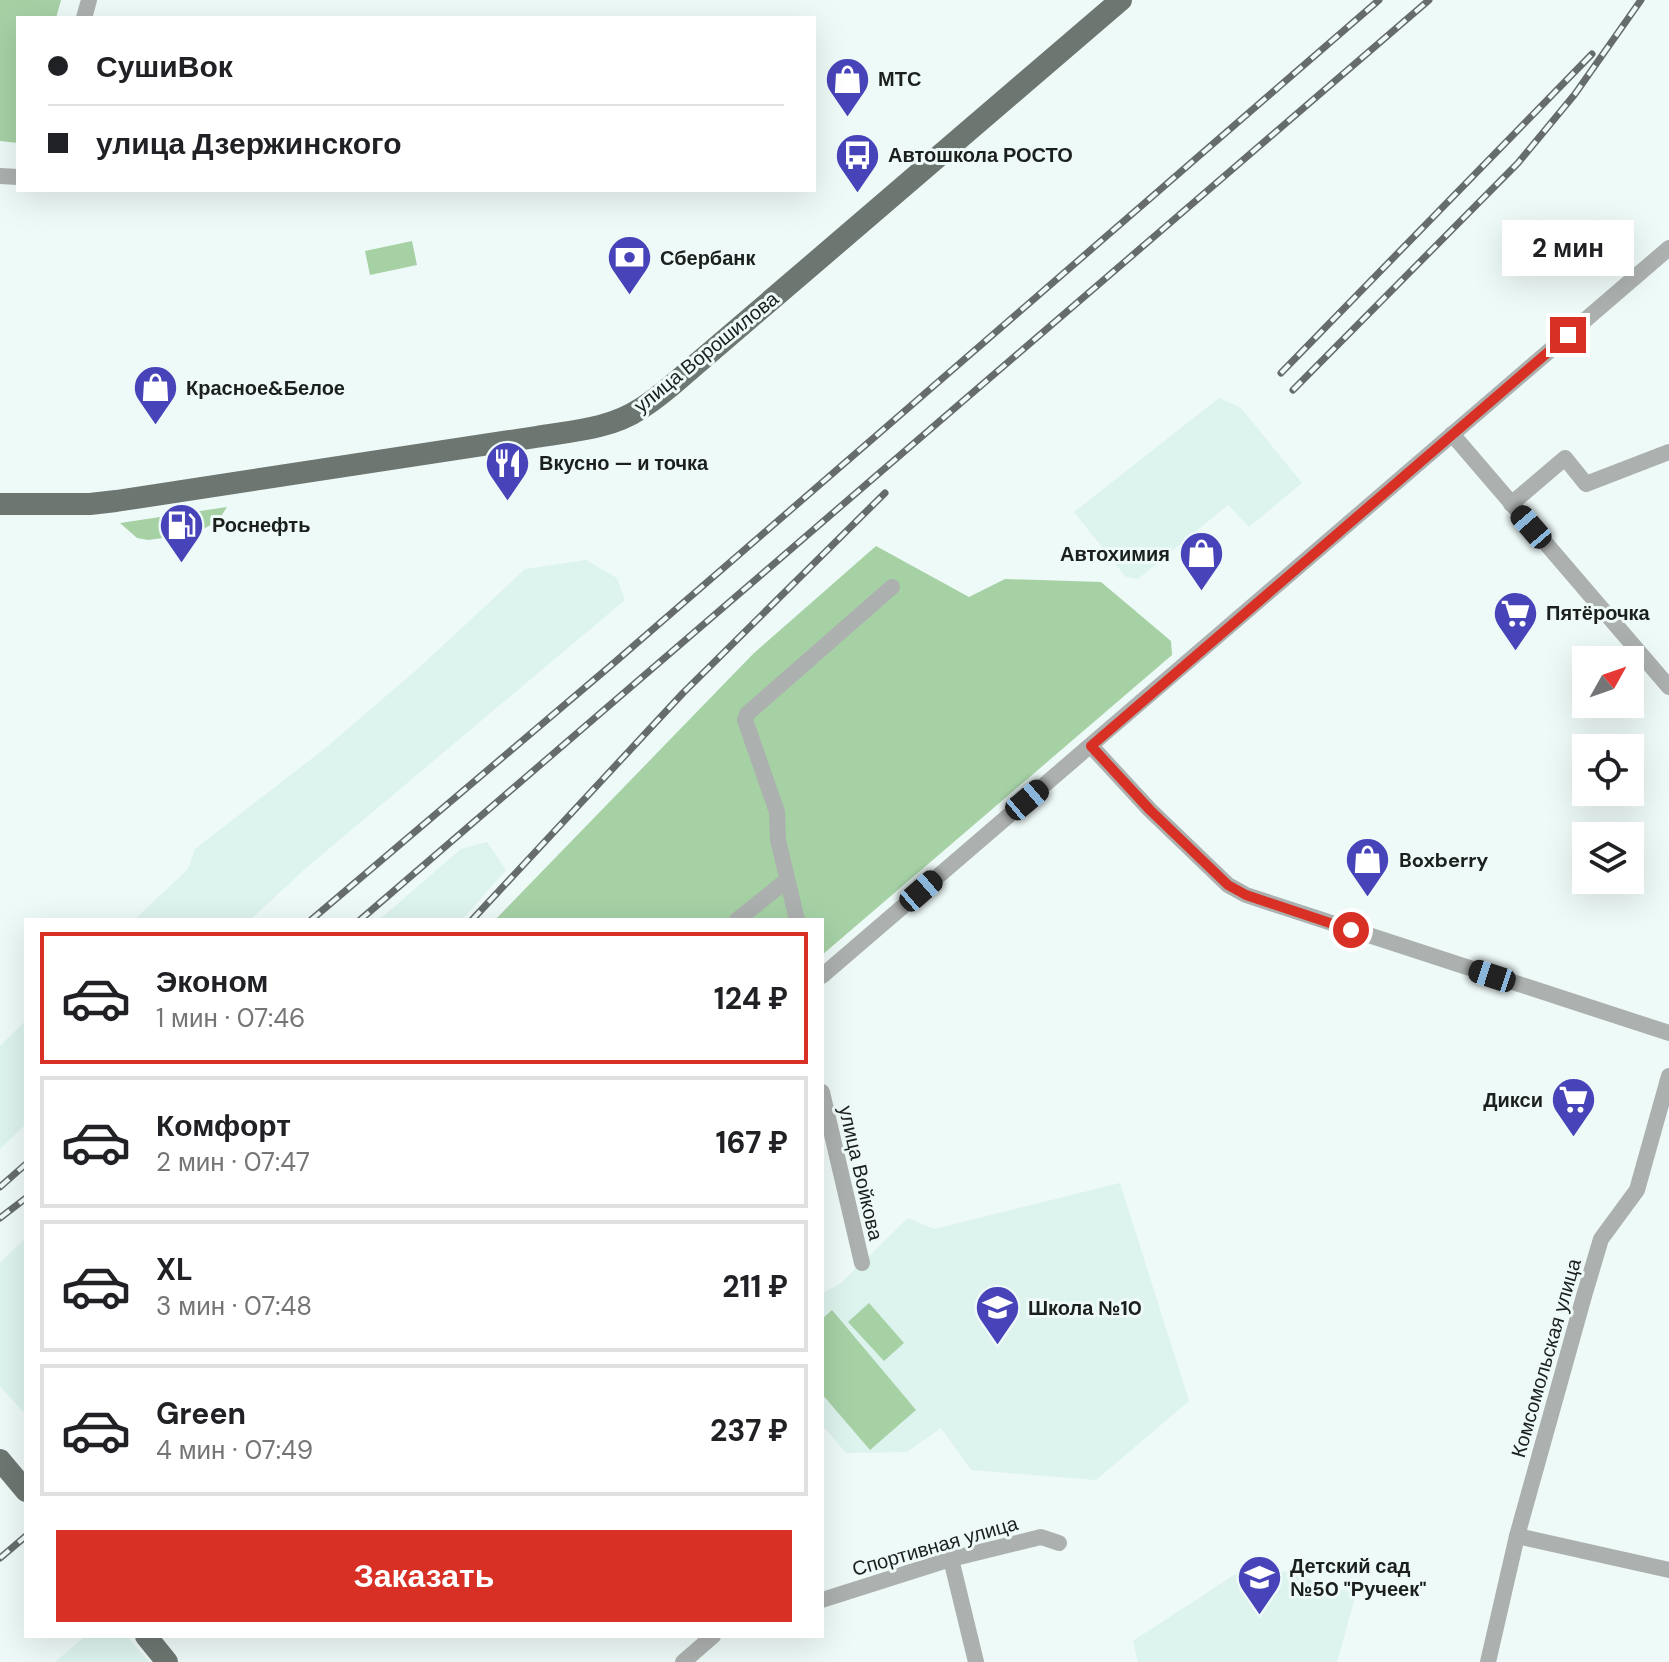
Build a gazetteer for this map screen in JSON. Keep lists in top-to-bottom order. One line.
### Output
{"streets":{"main road":["улица Ворошилова"],"street":["улица Войкова","Комсомольская улица","Спортивная улица"]},"places":{"shop":["МТС","Красное&Белое","Автохимия","Boxberry"],"bus stop":["Автошкола РОСТО"],"bank":["Сбербанк"],"restaurant":["Вкусно — и точка"],"fuel station":["Роснефть"],"supermarket":["Пятёрочка","Дикси"],"school or university":["Школа №10","Детский сад №50 \"Ручеек\""]},"north":"top right","page":{"banner":["СушиВок","улица Дзержинского"],"bubble":"2 мин","list":[{"name":"Эконом","note":"1 мин · 07:46","value":"124 ₽"},{"name":"Комфорт","note":"2 мин · 07:47","value":"167 ₽"},{"name":"XL","note":"3 мин · 07:48","value":"211 ₽"},{"name":"Green","note":"4 мин · 07:49","value":"237 ₽"}],"buttons":"Заказать"}}
